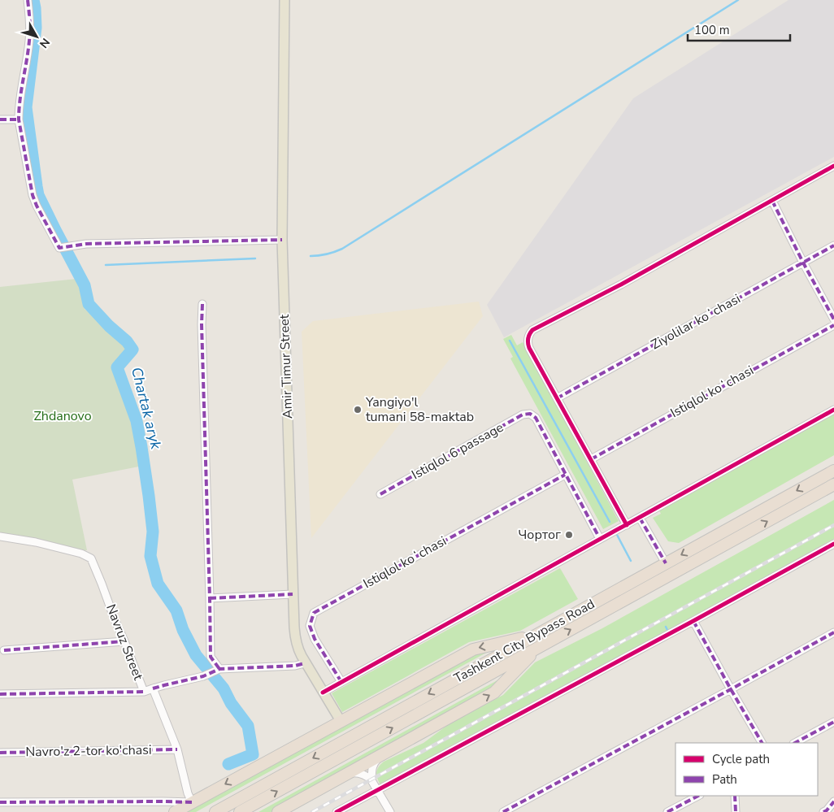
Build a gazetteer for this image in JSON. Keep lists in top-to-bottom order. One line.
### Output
{"streets":{"highway":["Tashkent City Bypass Road"],"main road":["Amir Timur Street"],"street":["Ziyolilar koʻchasi","Istiqlol koʻchasi","Istiqlol 6 passage","Navruz Street","Navro'z 2-tor ko'chasi"]},"crossings":[["Istiqlol koʻchasi","Istiqlol 6 passage"],["Navruz Street","Navro'z 2-tor ko'chasi"]],"water":["Chartak aryk"],"parks":["Zhdanovo"],"places":["Yangiyo'l tumani 58-maktab","Чортог"],"legend":["Cycle path","Path"],"scale_bar":"100 m","north":"bottom right"}
